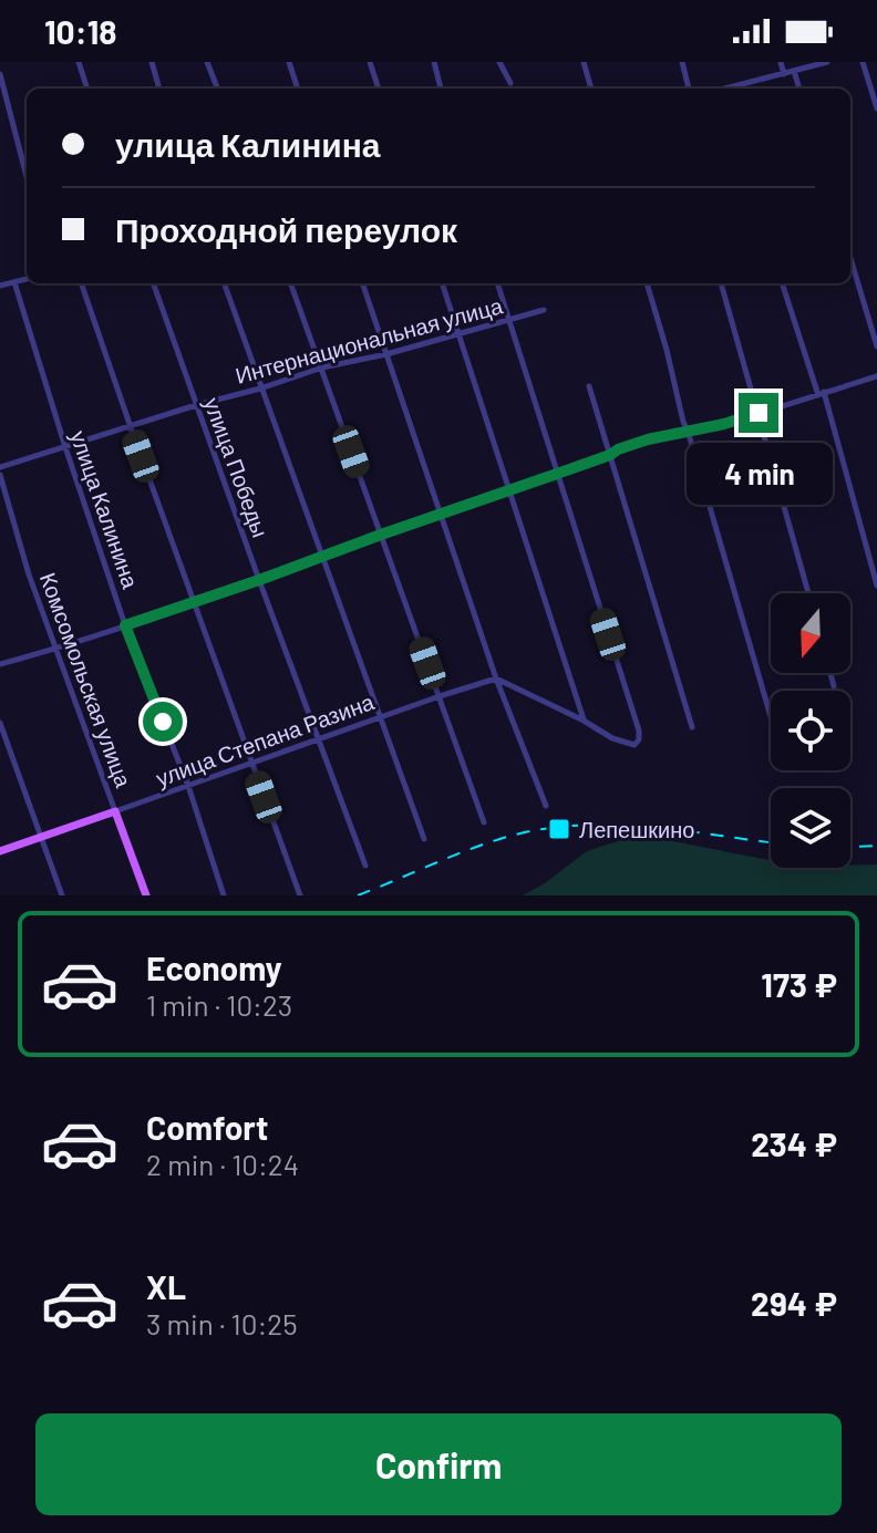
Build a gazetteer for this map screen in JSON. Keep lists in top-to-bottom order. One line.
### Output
{"streets":{"main road":["Комсомольская улица","улица Степана Разина"],"street":["Интернациональная улица","улица Победы","улица Калинина"]},"crossings":[["Интернациональная улица","улица Победы"],["Интернациональная улица","улица Калинина"],["улица Победы","улица Степана Разина"],["улица Калинина","улица Степана Разина"],["Комсомольская улица","улица Степана Разина"]],"places":{"transit":["Лепешкино"]},"north":"bottom","page":{"status":"10:18","banner":["улица Калинина","Проходной переулок"],"bubble":"4 min","list":[{"name":"Economy","note":"1 min · 10:23","value":"173 ₽"},{"name":"Comfort","note":"2 min · 10:24","value":"234 ₽"},{"name":"XL","note":"3 min · 10:25","value":"294 ₽"}],"buttons":"Confirm"}}
